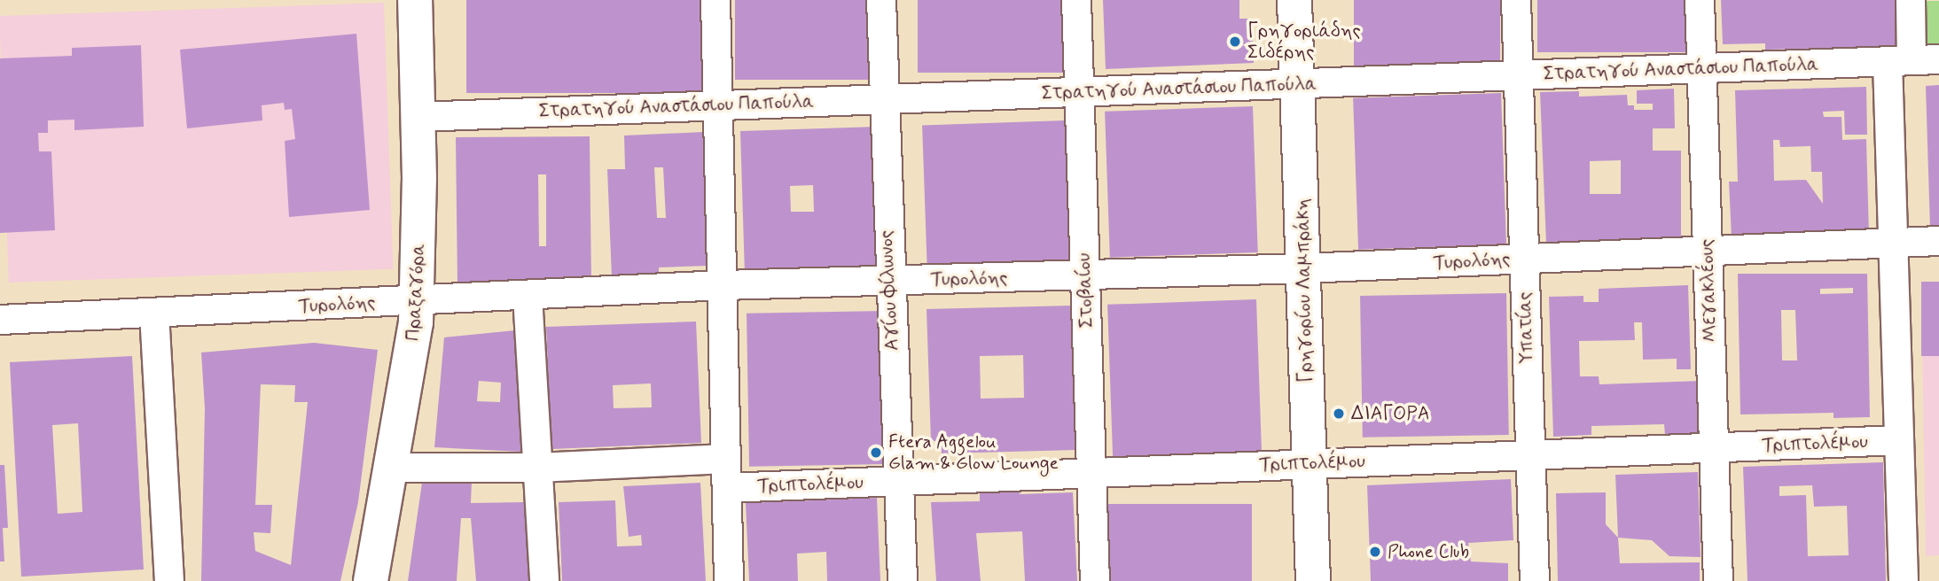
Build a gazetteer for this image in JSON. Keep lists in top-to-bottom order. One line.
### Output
{"streets":{"street":["Στρατηγού Αναστάσιου Παπούλα","Τυρολόης","Αγίου Φίλωνος","Στοβαίου","Γρηγορίου Λαμπράκη","Μεγακλέους","Πραξαγόρα","Υπατίας","Τριπτολέμου"]},"crossings":[["Στρατηγού Αναστάσιου Παπούλα","Αγίου Φίλωνος"],["Στρατηγού Αναστάσιου Παπούλα","Στοβαίου"],["Στρατηγού Αναστάσιου Παπούλα","Γρηγορίου Λαμπράκη"],["Στρατηγού Αναστάσιου Παπούλα","Μεγακλέους"],["Στρατηγού Αναστάσιου Παπούλα","Πραξαγόρα"],["Στρατηγού Αναστάσιου Παπούλα","Υπατίας"],["Τυρολόης","Αγίου Φίλωνος"],["Τυρολόης","Στοβαίου"],["Τυρολόης","Γρηγορίου Λαμπράκη"],["Τυρολόης","Μεγακλέους"],["Τυρολόης","Πραξαγόρα"],["Τυρολόης","Υπατίας"],["Αγίου Φίλωνος","Τριπτολέμου"],["Στοβαίου","Τριπτολέμου"],["Γρηγορίου Λαμπράκη","Τριπτολέμου"],["Μεγακλέους","Τριπτολέμου"],["Υπατίας","Τριπτολέμου"]],"places":["Γρηγοριάδης Σιδέρης","ΔΙΑΓΟΡΑ","Ftera Aggelou Glam & Glow Lounge","Phone Club"]}
